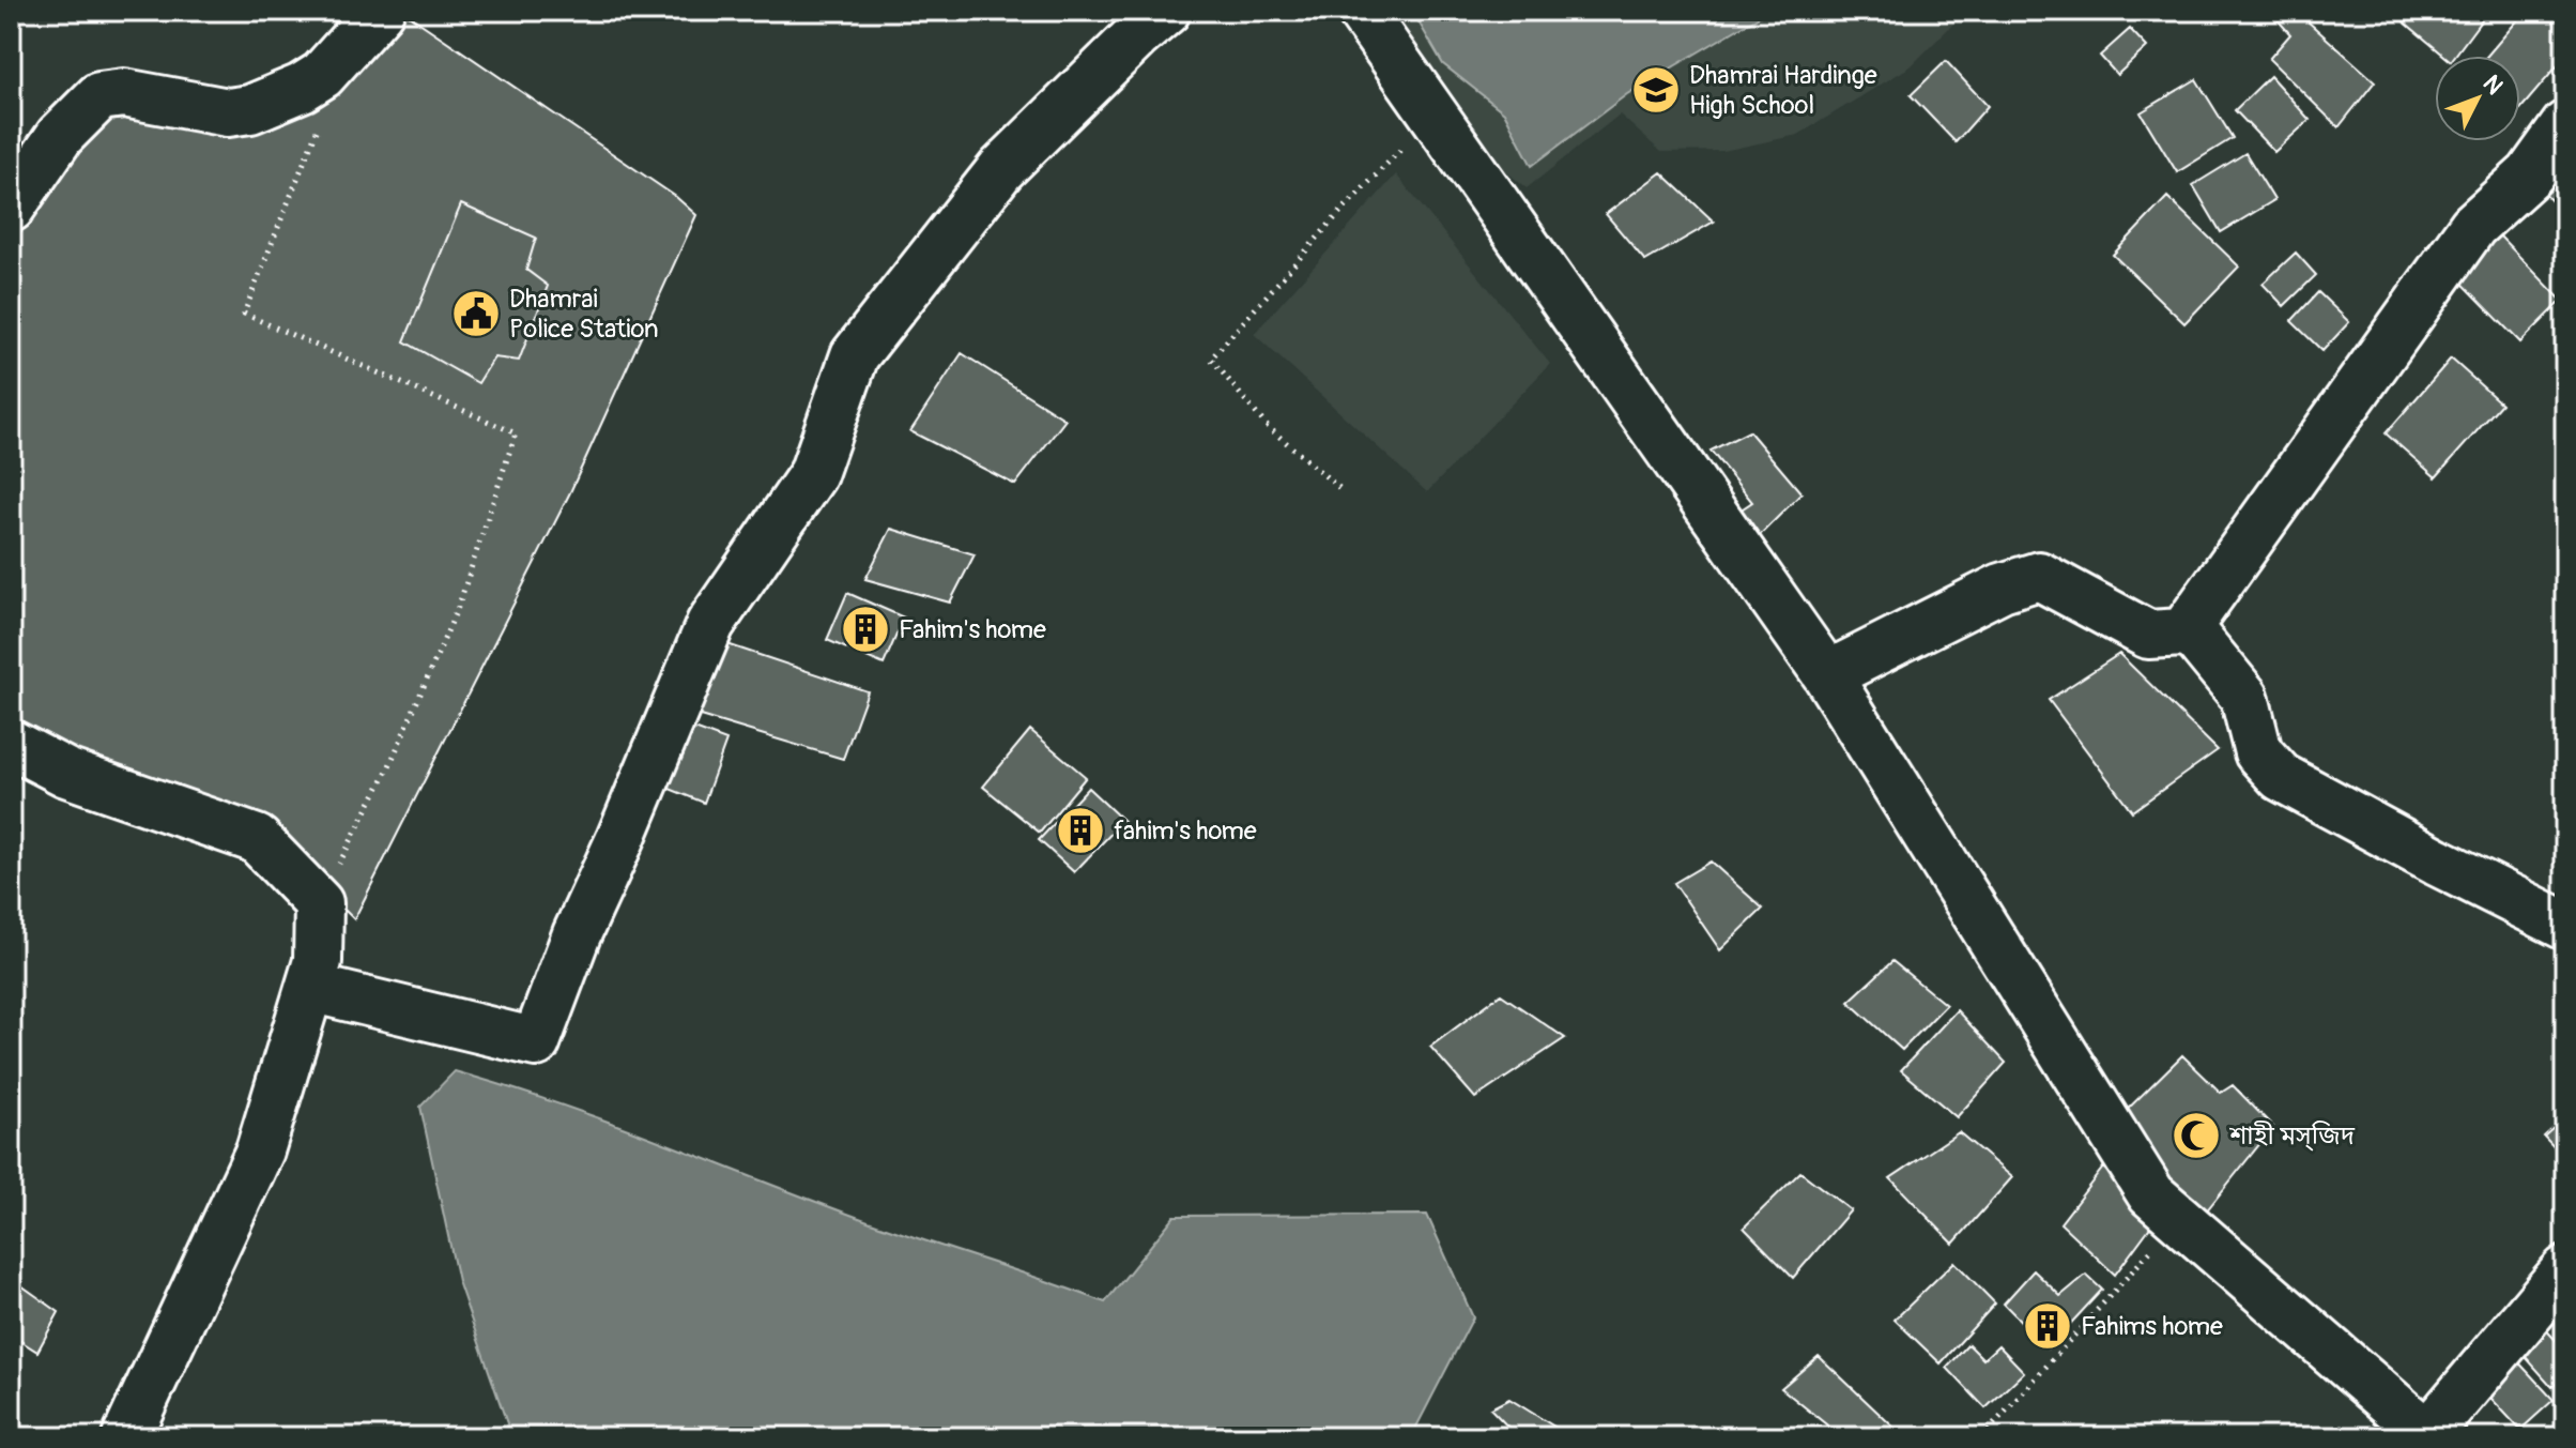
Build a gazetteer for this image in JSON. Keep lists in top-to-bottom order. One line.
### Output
{"places":{"school or university":["Dhamrai Hardinge High School"],"public building":["Dhamrai Police Station"],"building":["Fahim's home","fahim's home","Fahims home"],"mosque":["শাহী মস্জিদ"]},"north":"top right"}
